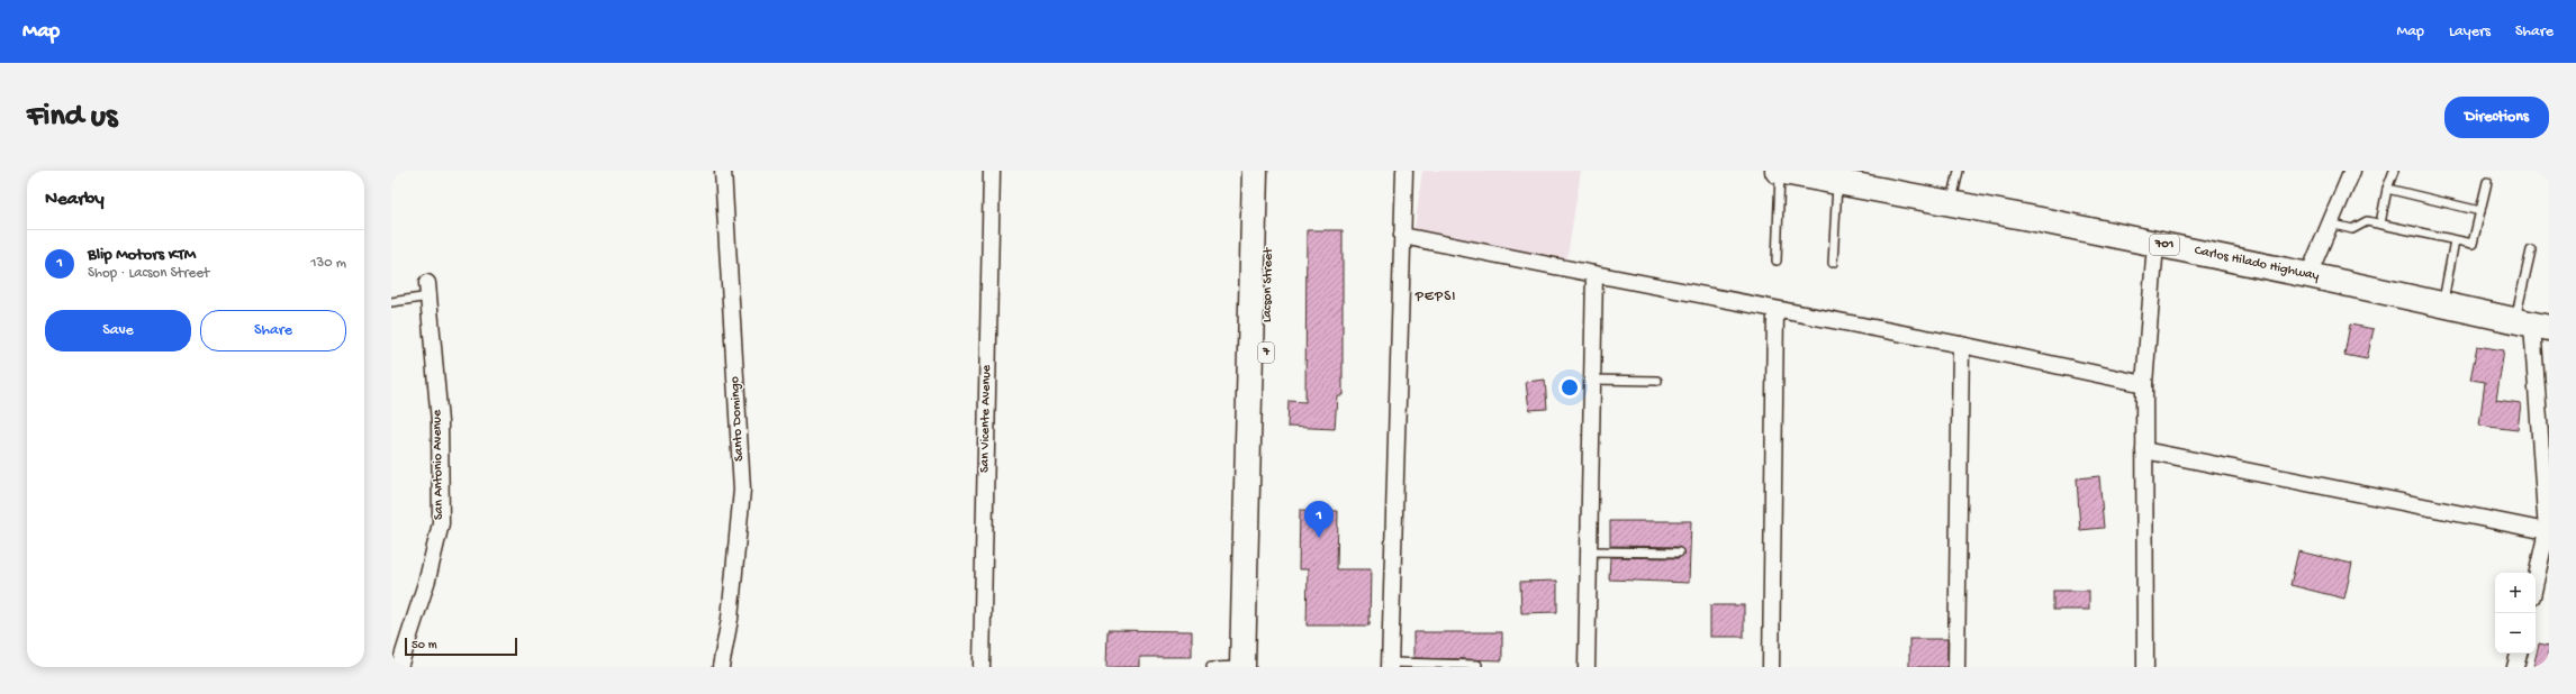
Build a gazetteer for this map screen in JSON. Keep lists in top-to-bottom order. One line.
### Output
{"streets":{"main road":["701","Carlos Hilado Highway","Lacson Street","7"],"street":["Santo Domingo","San Vicente Avenue","San Antonio Avenue"]},"districts":["PEPSI"],"scale_bar":"50 m","page":{"header":"Map","nav":["Map","Layers","Share"],"buttons":["Directions",["Save","Share"]],"title":"Find us","heading":"Nearby","list":[{"mark":"1","name":"Blip Motors KTM","note":"Shop · Lacson Street","value":"130 m"}],"pins":"1","map_buttons":["+","−"],"scale":"50 m"}}
